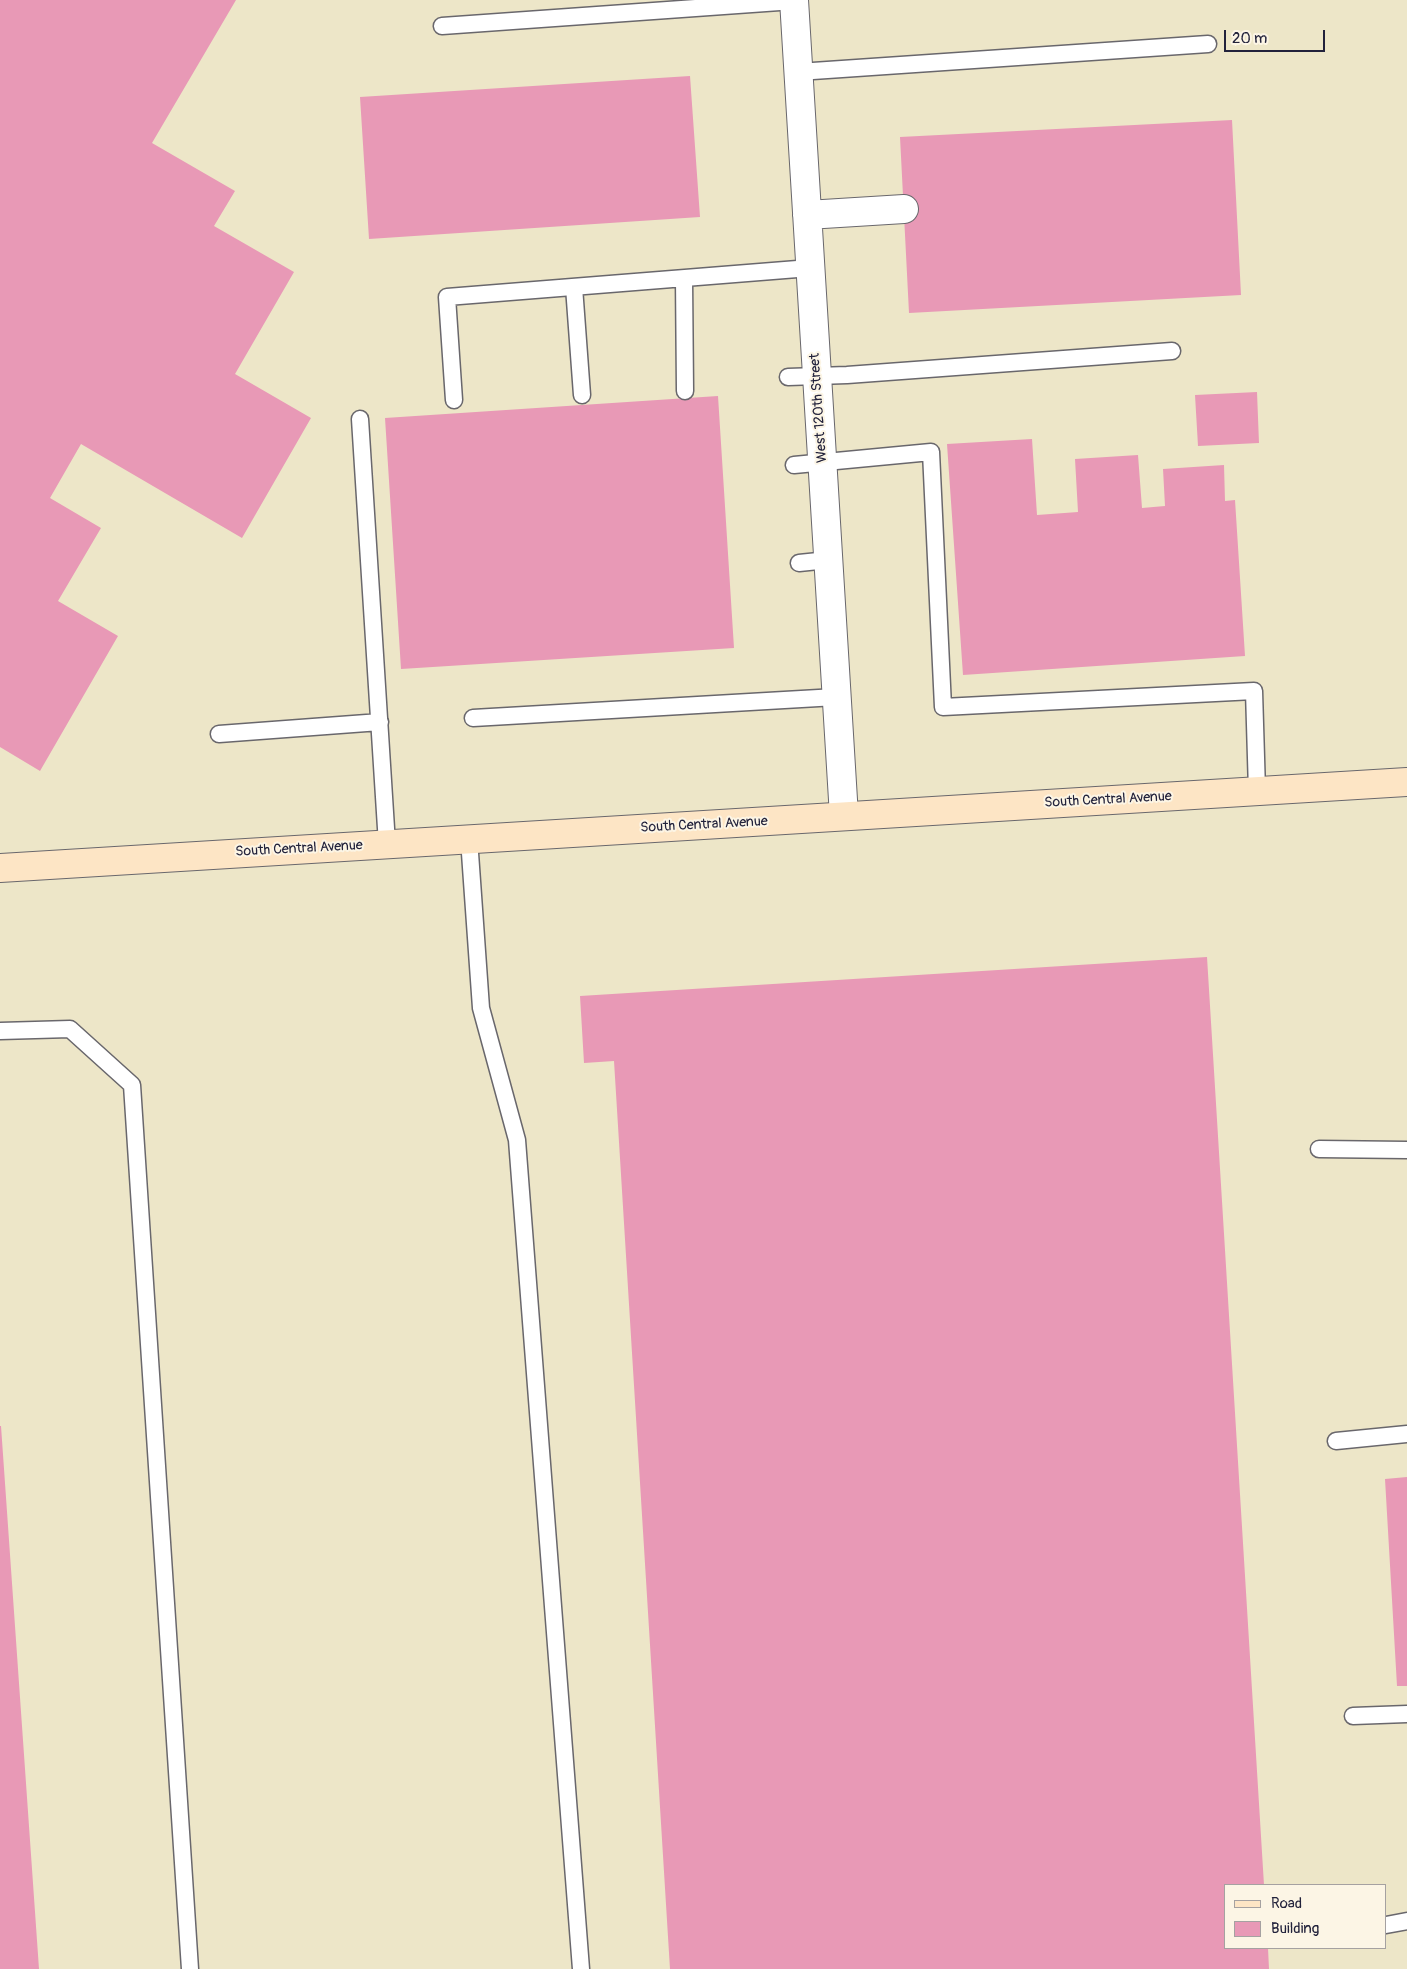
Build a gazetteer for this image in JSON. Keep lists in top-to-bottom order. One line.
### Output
{"streets":{"street":["West 120th Street","South Central Avenue"]},"crossings":[["West 120th Street","South Central Avenue"]],"legend":["Road","Building"],"scale_bar":"20 m"}
